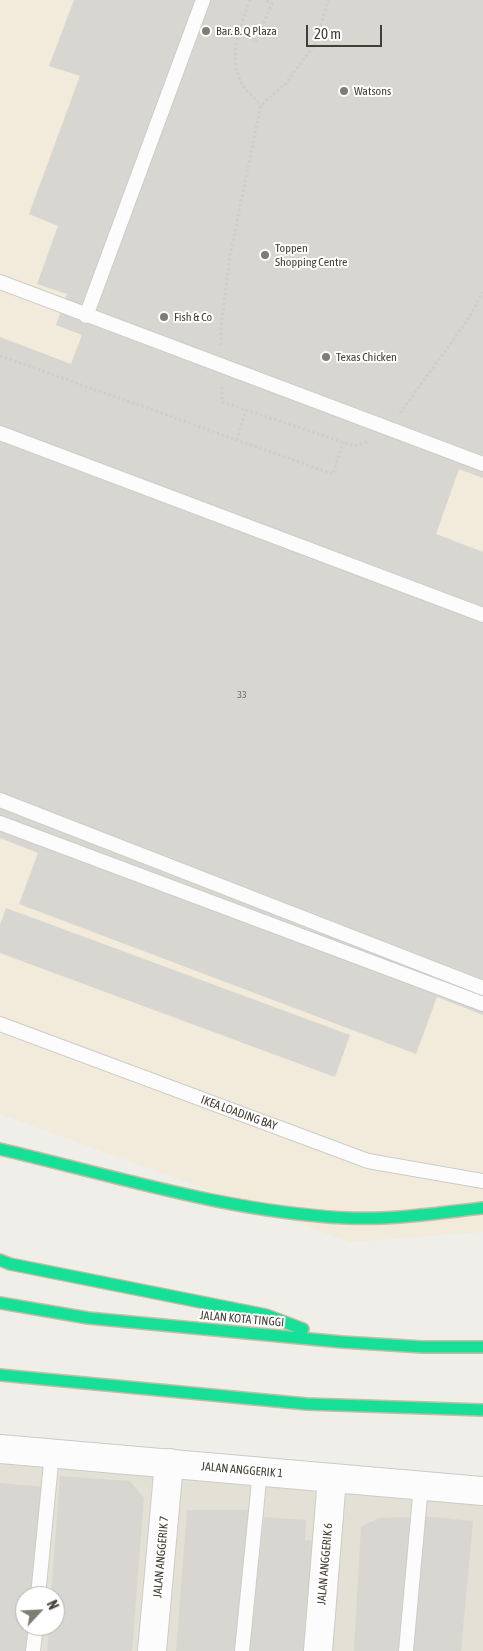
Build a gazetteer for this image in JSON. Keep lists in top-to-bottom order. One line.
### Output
{"streets":{"highway":["JALAN KOTA TINGGI"],"street":["JALAN ANGGERIK 1","JALAN ANGGERIK 7","JALAN ANGGERIK 6"],"lane":["IKEA LOADING BAY"]},"crossings":[["JALAN ANGGERIK 1","JALAN ANGGERIK 7"],["JALAN ANGGERIK 1","JALAN ANGGERIK 6"]],"places":["Bar. B. Q Plaza","Watsons","Toppen Shopping Centre","Fish & Co","Texas Chicken"],"house_numbers":["33"],"scale_bar":"20 m","north":"top right"}
